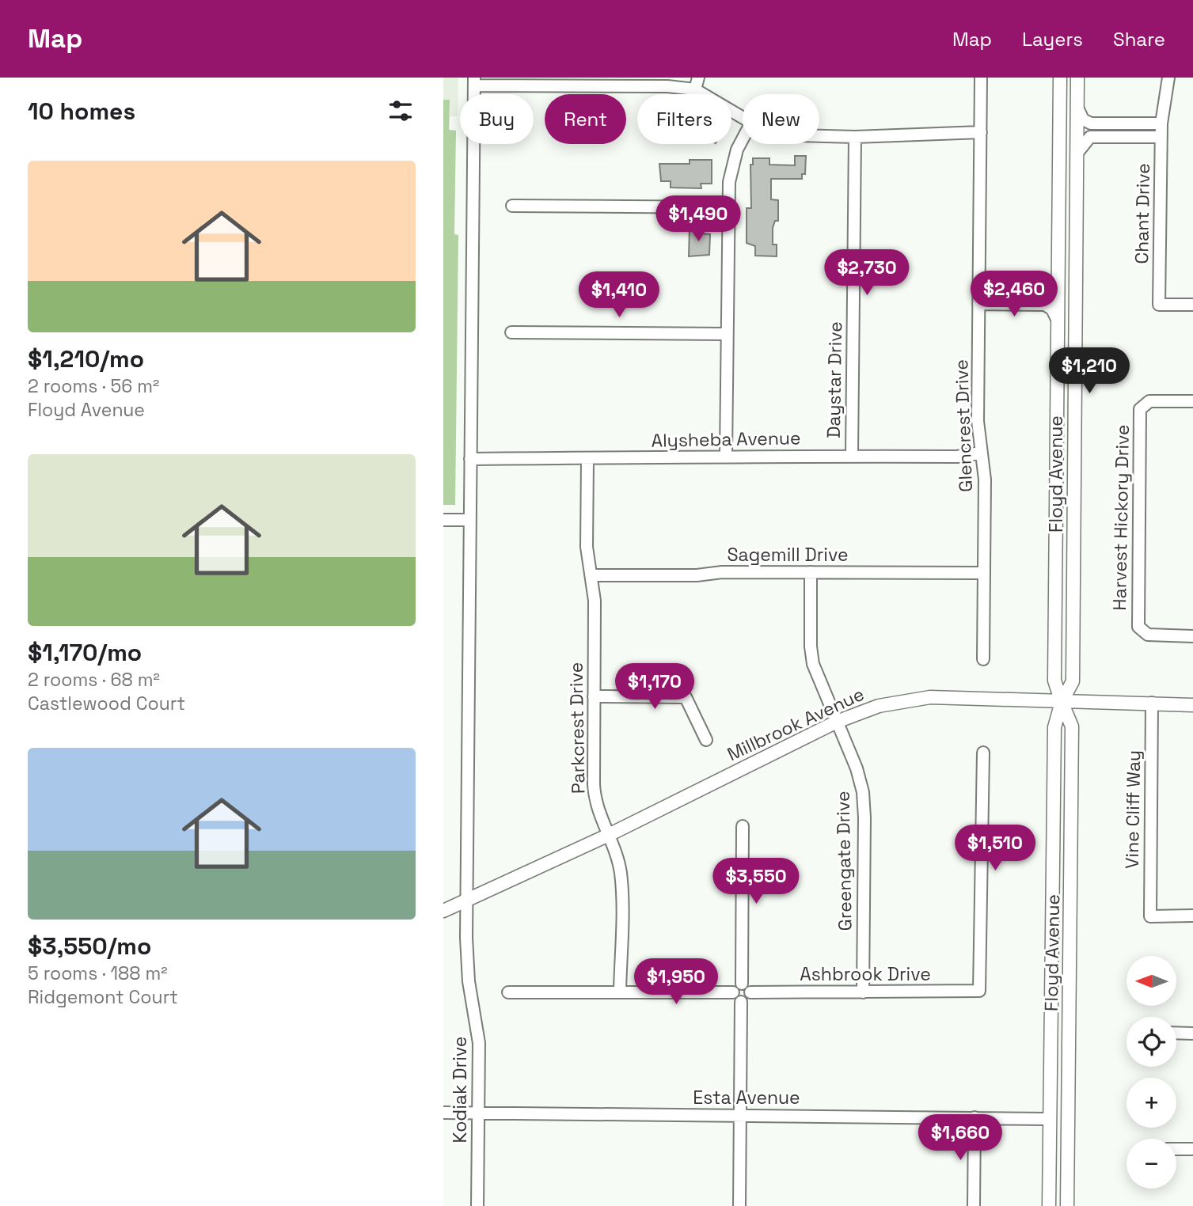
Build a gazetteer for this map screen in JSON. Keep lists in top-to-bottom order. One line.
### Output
{"streets":{"street":["Chant Drive","Daystar Drive","Glencrest Drive","Alysheba Avenue","Floyd Avenue","Harvest Hickory Drive","Sagemill Drive","Millbrook Avenue","Parkcrest Drive","Vine Cliff Way","Greengate Drive","Ashbrook Drive","Kodiak Drive","Esta Avenue"]},"crossings":[["Daystar Drive","Alysheba Avenue"],["Glencrest Drive","Alysheba Avenue"],["Glencrest Drive","Sagemill Drive"],["Alysheba Avenue","Parkcrest Drive"],["Alysheba Avenue","Kodiak Drive"],["Floyd Avenue","Millbrook Avenue"],["Floyd Avenue","Esta Avenue"],["Sagemill Drive","Parkcrest Drive"],["Sagemill Drive","Greengate Drive"],["Millbrook Avenue","Parkcrest Drive"],["Millbrook Avenue","Vine Cliff Way"],["Millbrook Avenue","Greengate Drive"],["Millbrook Avenue","Kodiak Drive"],["Greengate Drive","Ashbrook Drive"],["Kodiak Drive","Esta Avenue"]],"north":"left","page":{"header":"Map","nav":["Map","Layers","Share"],"heading":"10 homes","chip":["Buy","Rent","Filters","New"],"list":[{"name":"$1,210/mo","note":"2 rooms · 56 m² · Floyd Avenue"},{"name":"$1,170/mo","note":"2 rooms · 68 m² · Castlewood Court"},{"name":"$3,550/mo","note":"5 rooms · 188 m² · Ridgemont Court"}],"price":["$1,490","$2,730","$2,460","$1,410","$1,210","$1,170","$1,510","$3,550","$1,950","$1,660"],"map_buttons":["+","−"]}}
